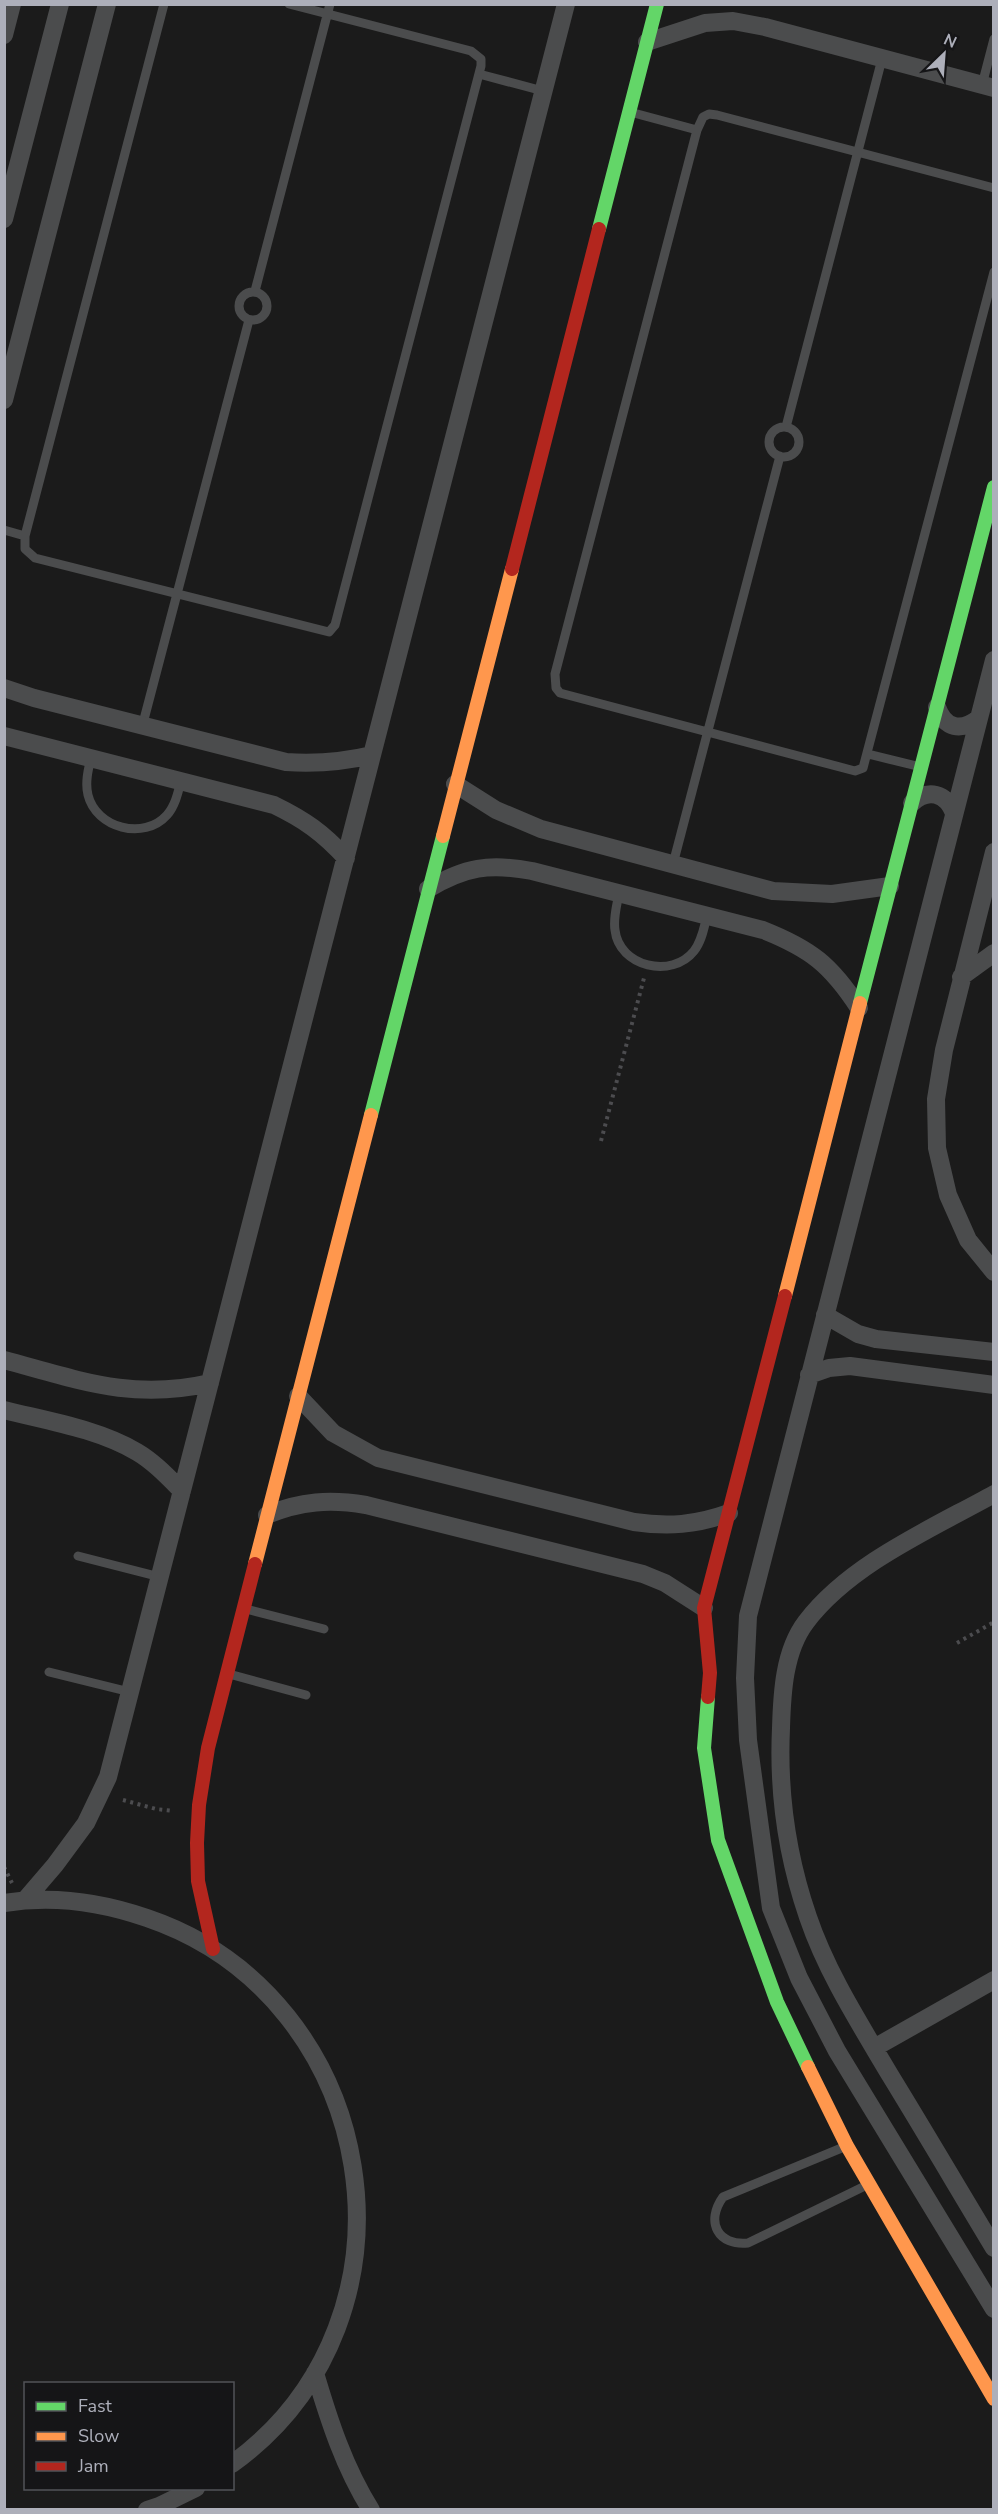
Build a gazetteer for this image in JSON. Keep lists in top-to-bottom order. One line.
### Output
{"legend":["Fast","Slow","Jam"],"north":"top right"}
